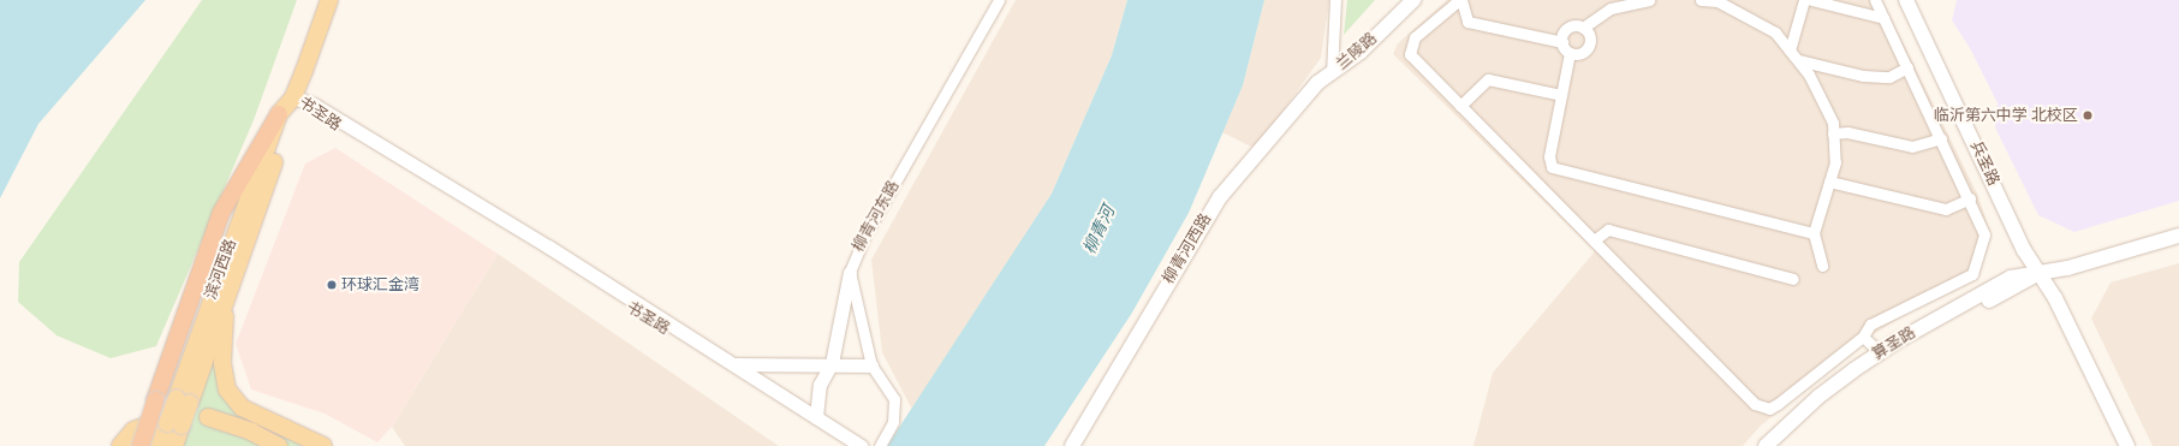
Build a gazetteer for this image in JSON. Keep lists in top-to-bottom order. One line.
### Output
{"streets":{"main road":["兰陵路","兵圣路","柳青河西路","滨河西路","算圣路"],"street":["书圣路","柳青河东路"]},"crossings":[["兰陵路","柳青河西路"],["书圣路","滨河西路"],["兵圣路","算圣路"]],"water":["柳青河"],"places":["临沂第六中学 北校区","环球汇金湾"]}
